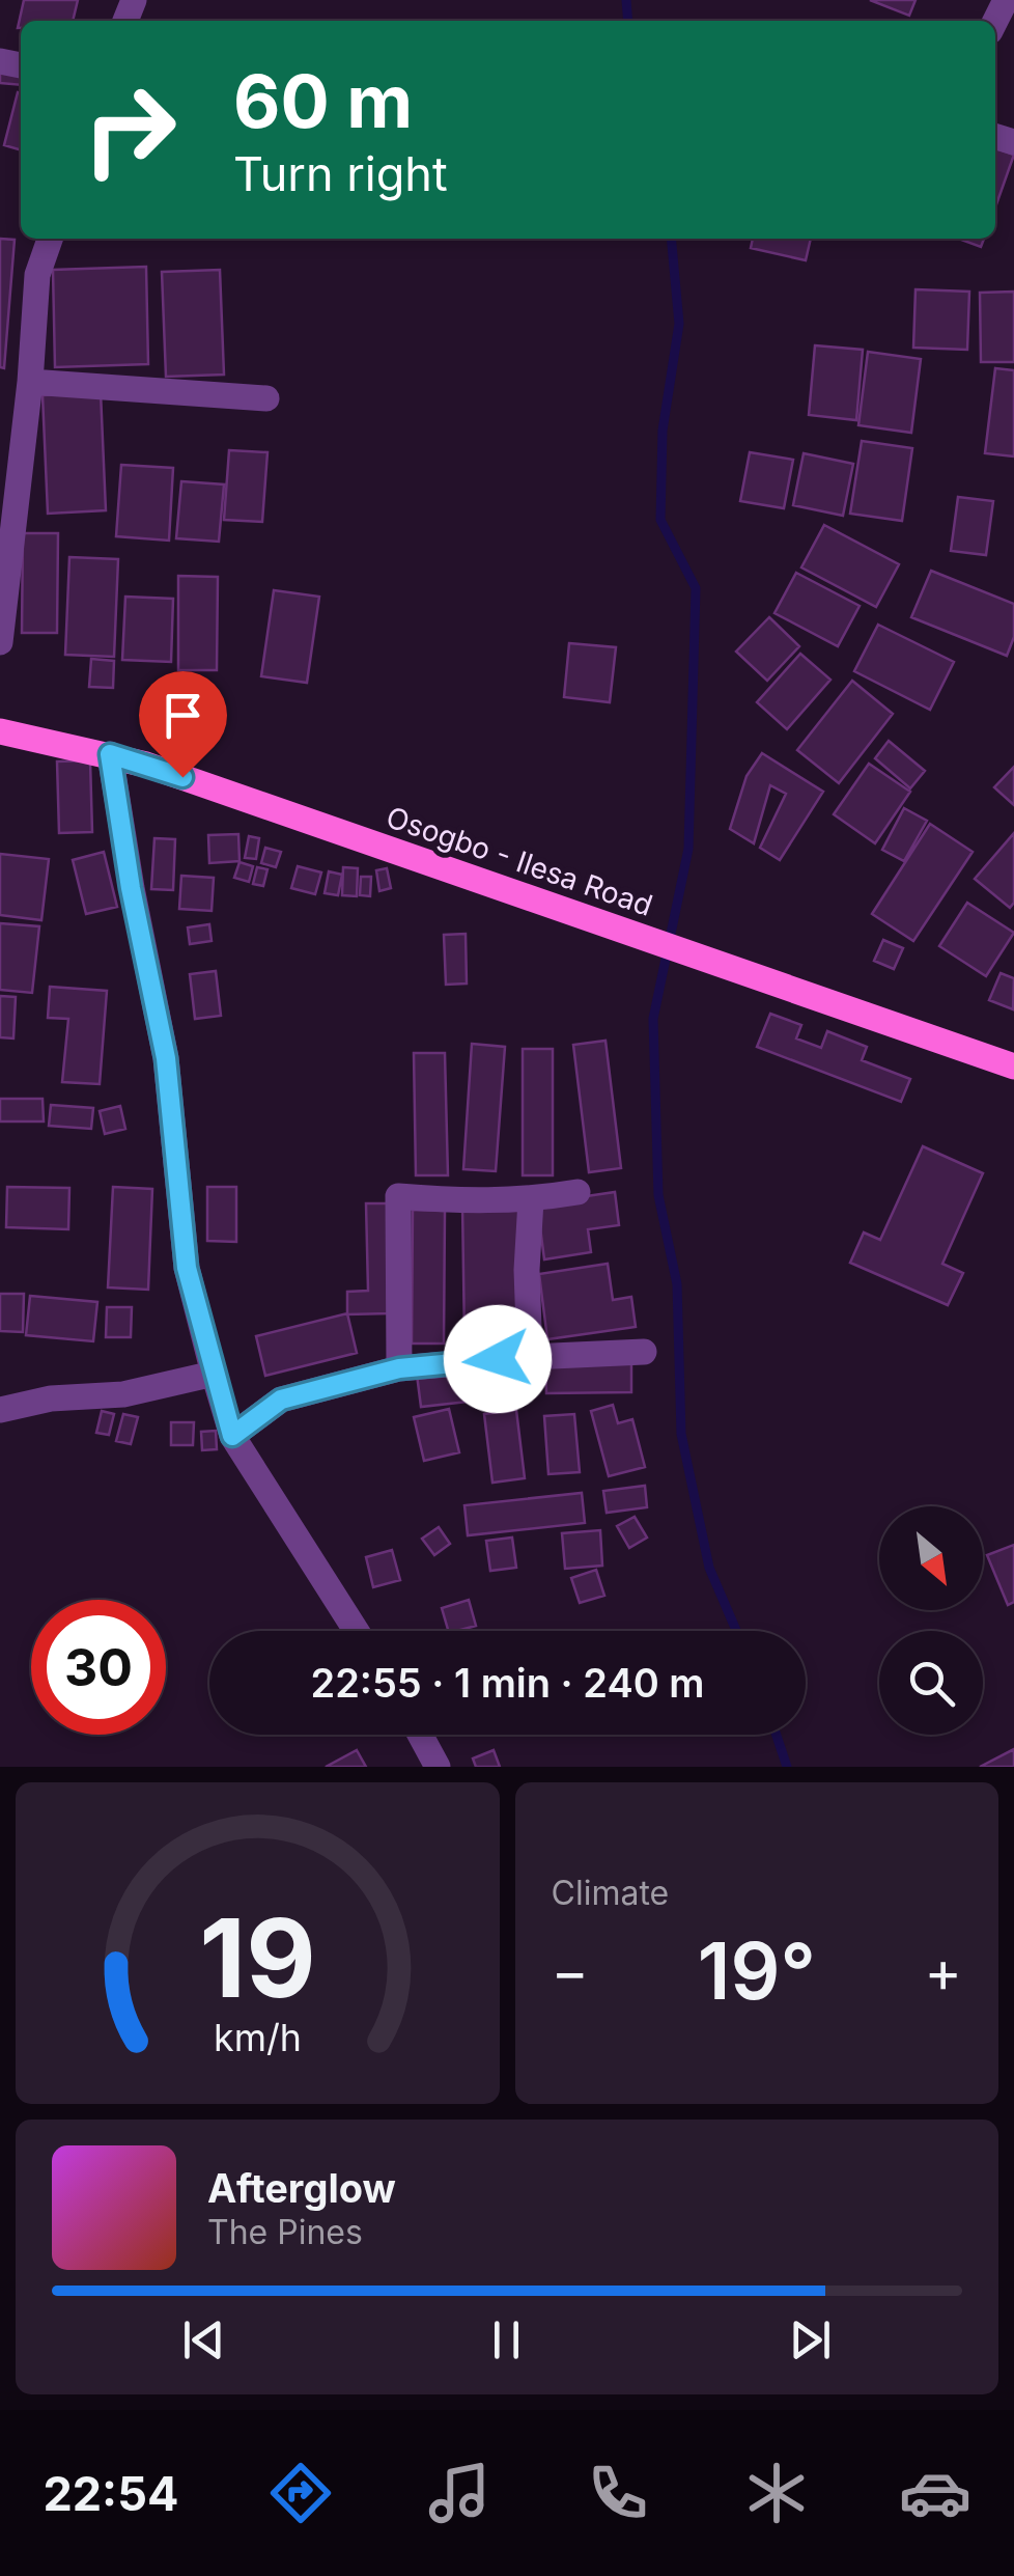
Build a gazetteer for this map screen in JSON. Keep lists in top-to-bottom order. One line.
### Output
{"streets":{"main road":["Osogbo - Ilesa Road"]},"north":"bottom right","page":{"turn":["60 m","Turn right"],"limit":"30","trip":"22:55 · 1 min · 240 m","tile":"Climate","heat":["−","19°","+"],"song":["Afterglow","The Pines"],"tabs":"22:54","gauge":["19","km/h"]}}
